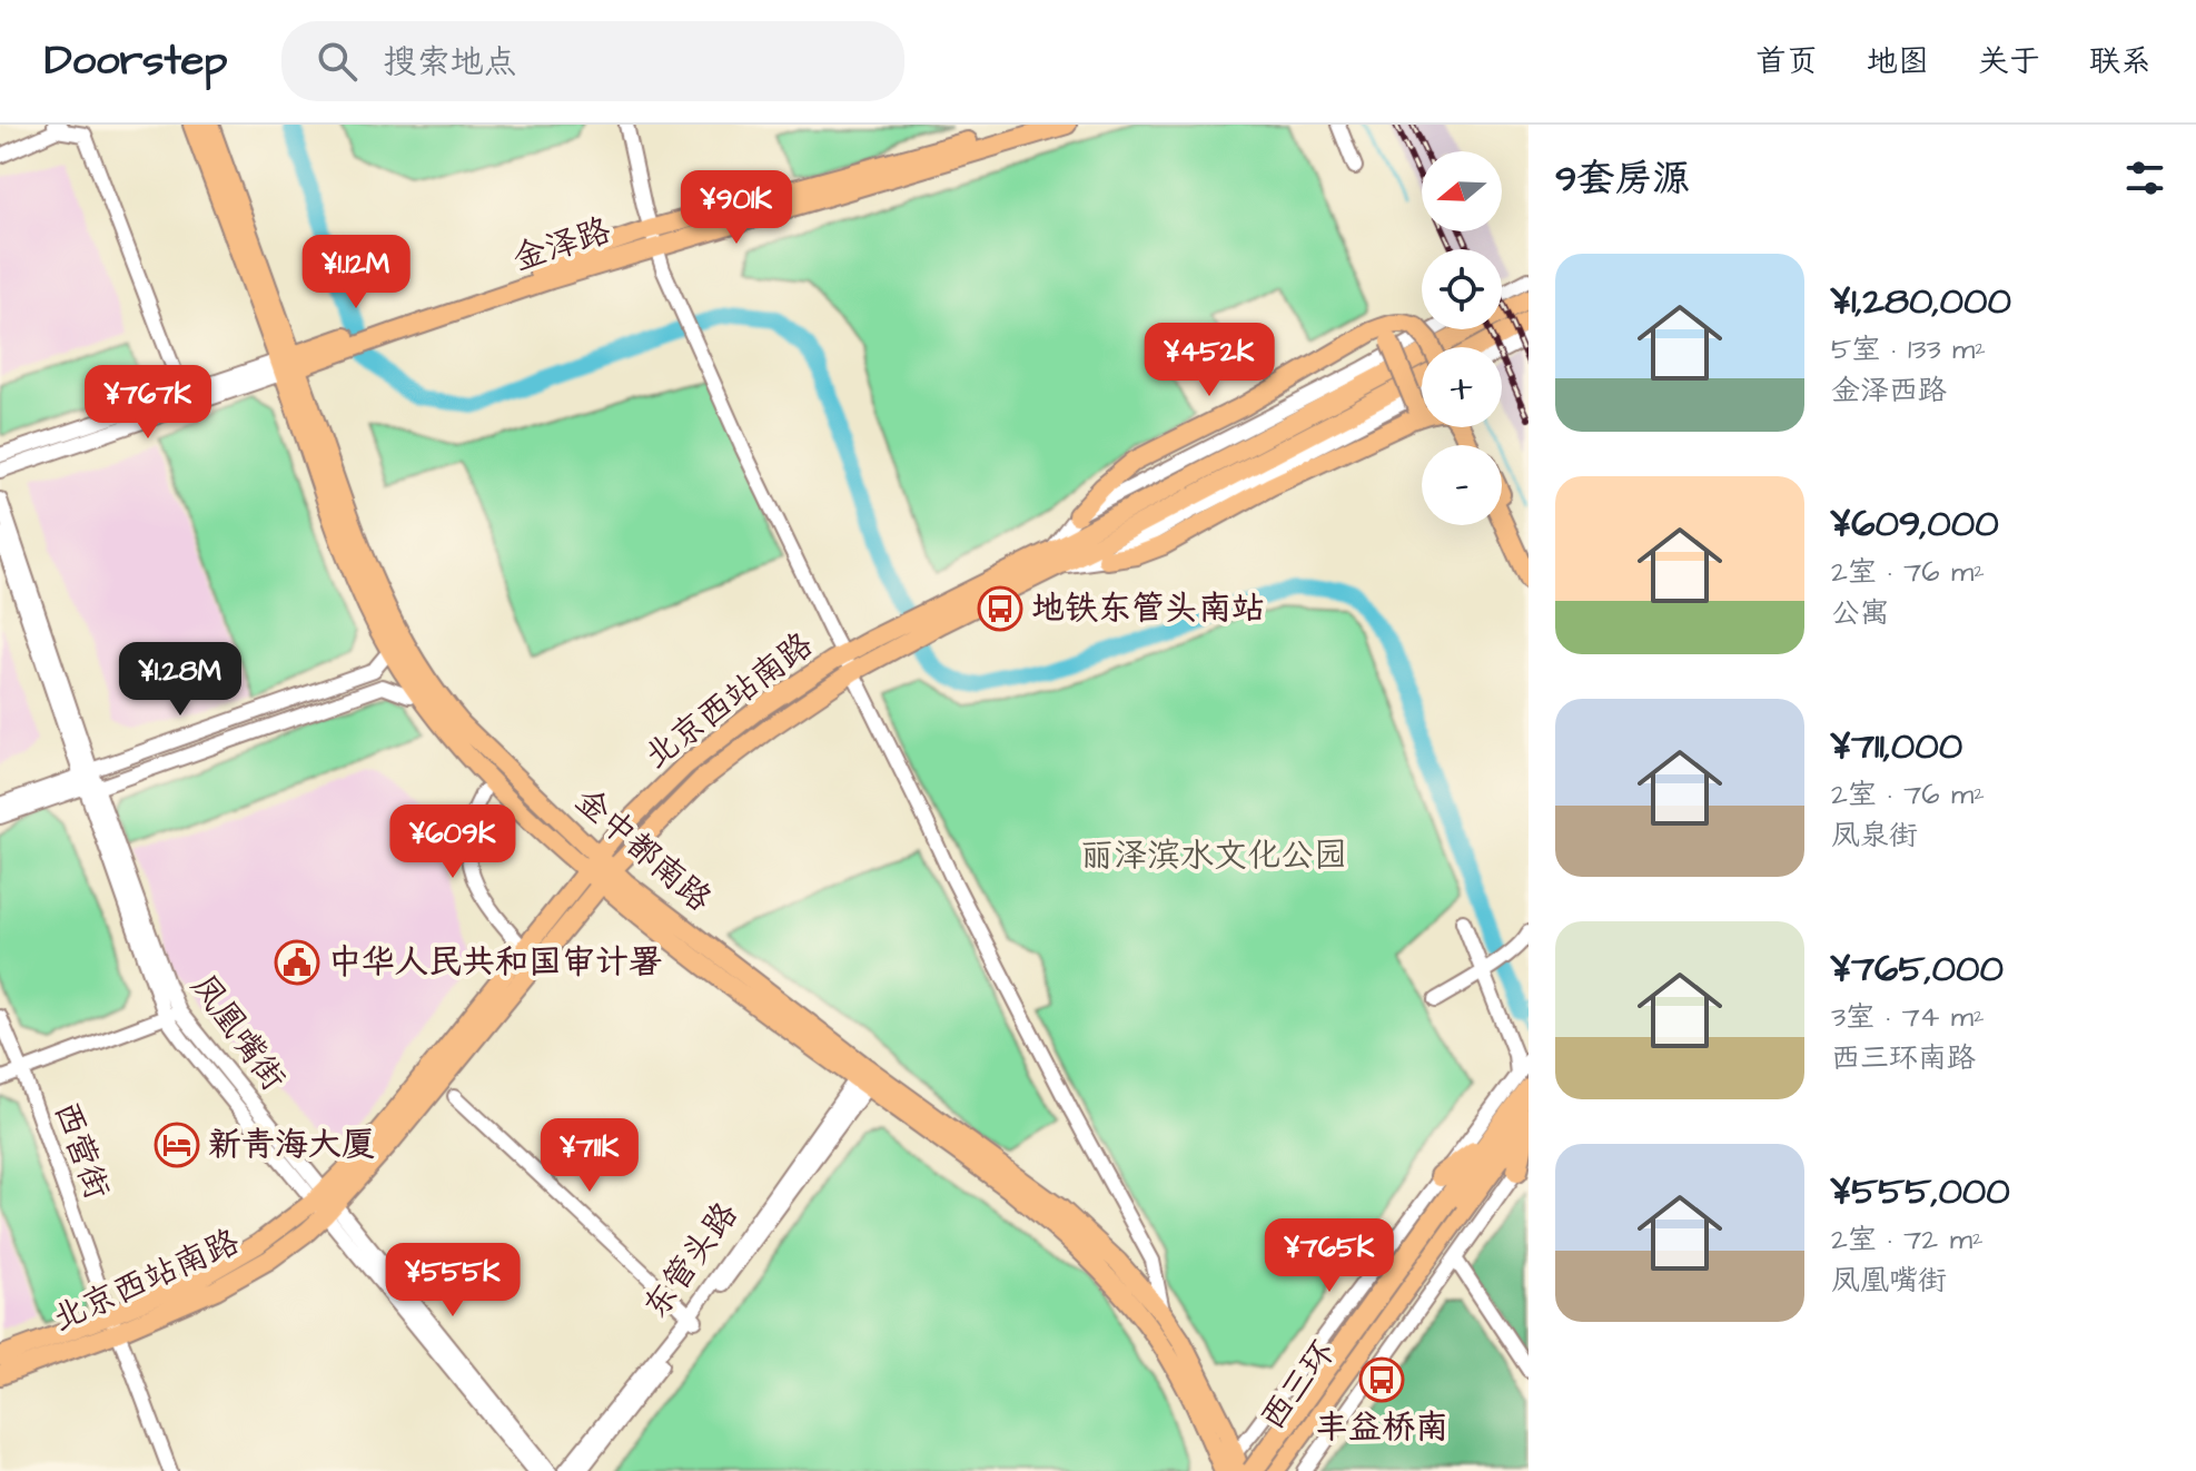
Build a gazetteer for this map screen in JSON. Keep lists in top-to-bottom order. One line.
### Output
{"streets":{"highway":["西三环"],"main road":["金泽路","北京西站南路","金中都南路"],"street":["凤凰嘴街","西营街","东管头路"]},"crossings":[["金泽路","金中都南路"],["北京西站南路","金中都南路"],["北京西站南路","凤凰嘴街"],["北京西站南路","西营街"],["金中都南路","东管头路"]],"parks":["丽泽滨水文化公园"],"places":{"bus stop":["地铁东管头南站","丰益桥南"],"public building":["中华人民共和国审计署"],"hotel":["新青海大厦"]},"north":"left","page":{"header":"Doorstep","search":"搜索地点","nav":["首页","地图","关于","联系"],"heading":"9套房源","map_buttons":["+","−"],"price":["¥901K","¥1.12M","¥452K","¥767K","¥1.28M","¥609K","¥711K","¥765K","¥555K"],"list":[{"name":"¥1,280,000","note":"5室 · 133 m² · 金泽西路"},{"name":"¥609,000","note":"2室 · 76 m² · 公寓"},{"name":"¥711,000","note":"2室 · 76 m² · 凤泉街"},{"name":"¥765,000","note":"3室 · 74 m² · 西三环南路"},{"name":"¥555,000","note":"2室 · 72 m² · 凤凰嘴街"}]}}
